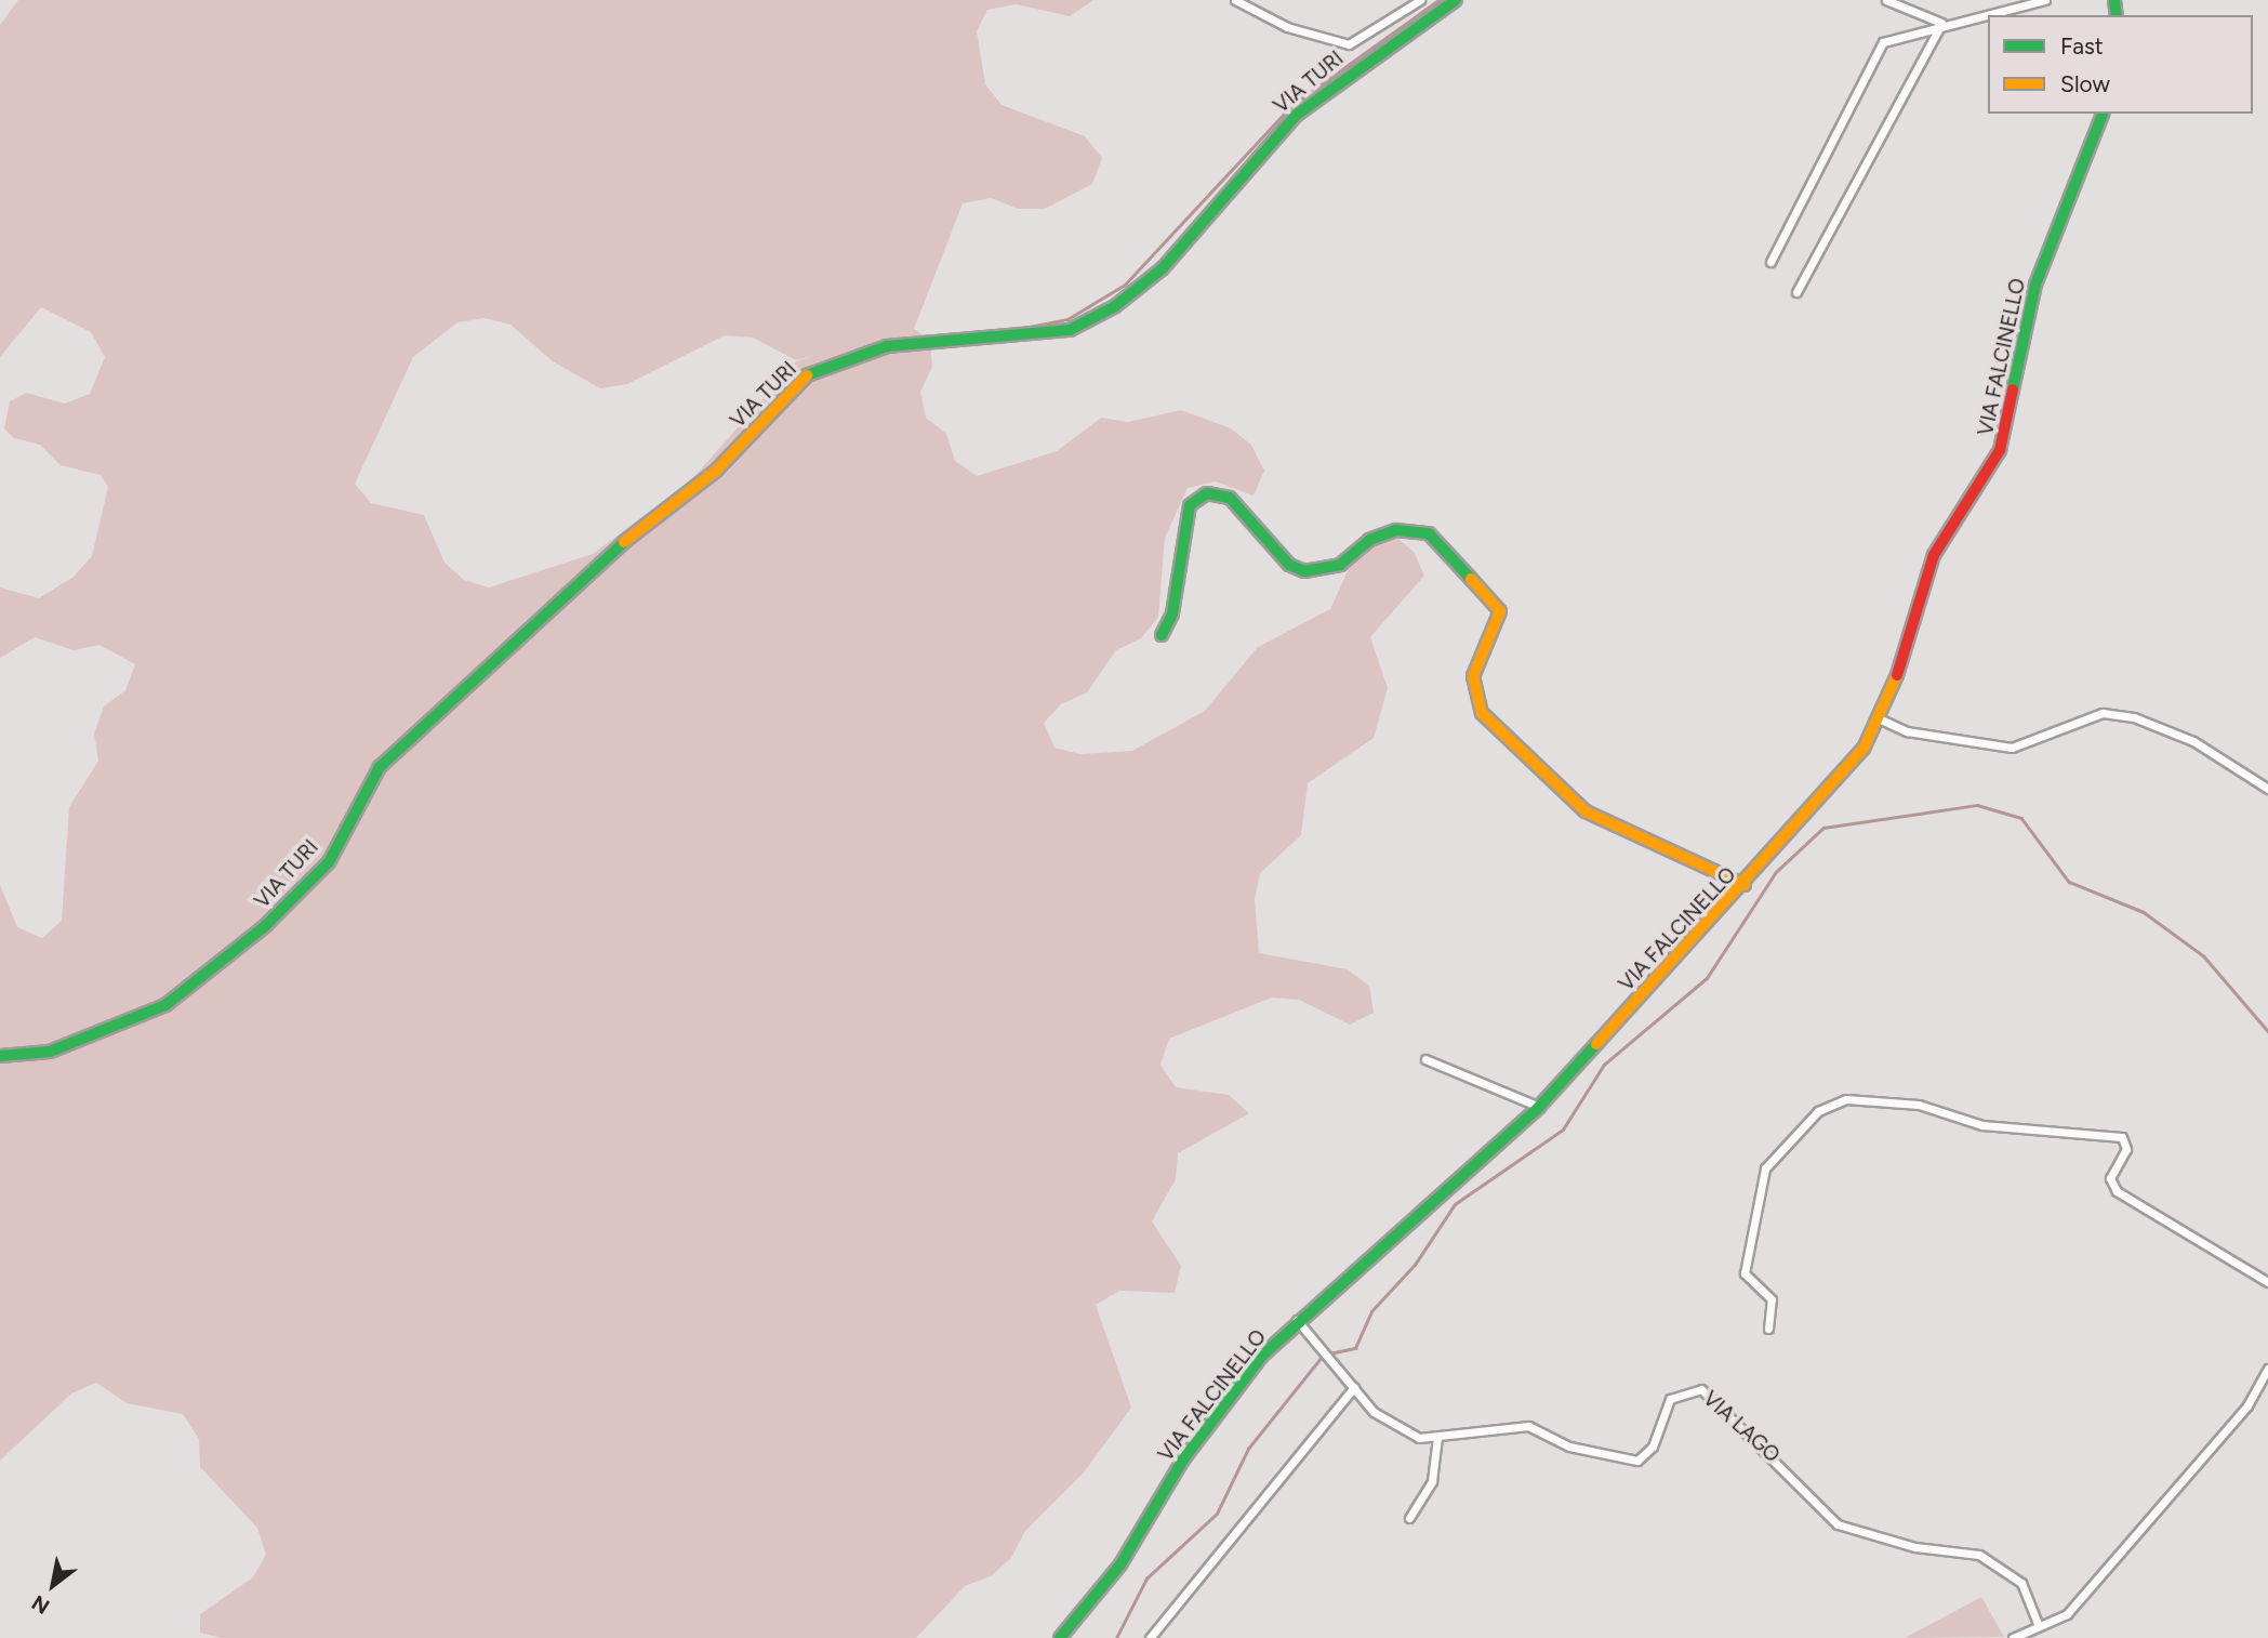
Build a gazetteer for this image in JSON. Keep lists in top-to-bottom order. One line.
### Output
{"streets":{"street":["VIA TURI","VIA FALCINELLO","VIA LAGO"]},"crossings":[["VIA FALCINELLO","VIA LAGO"]],"legend":["Fast","Slow"],"north":"bottom left"}
